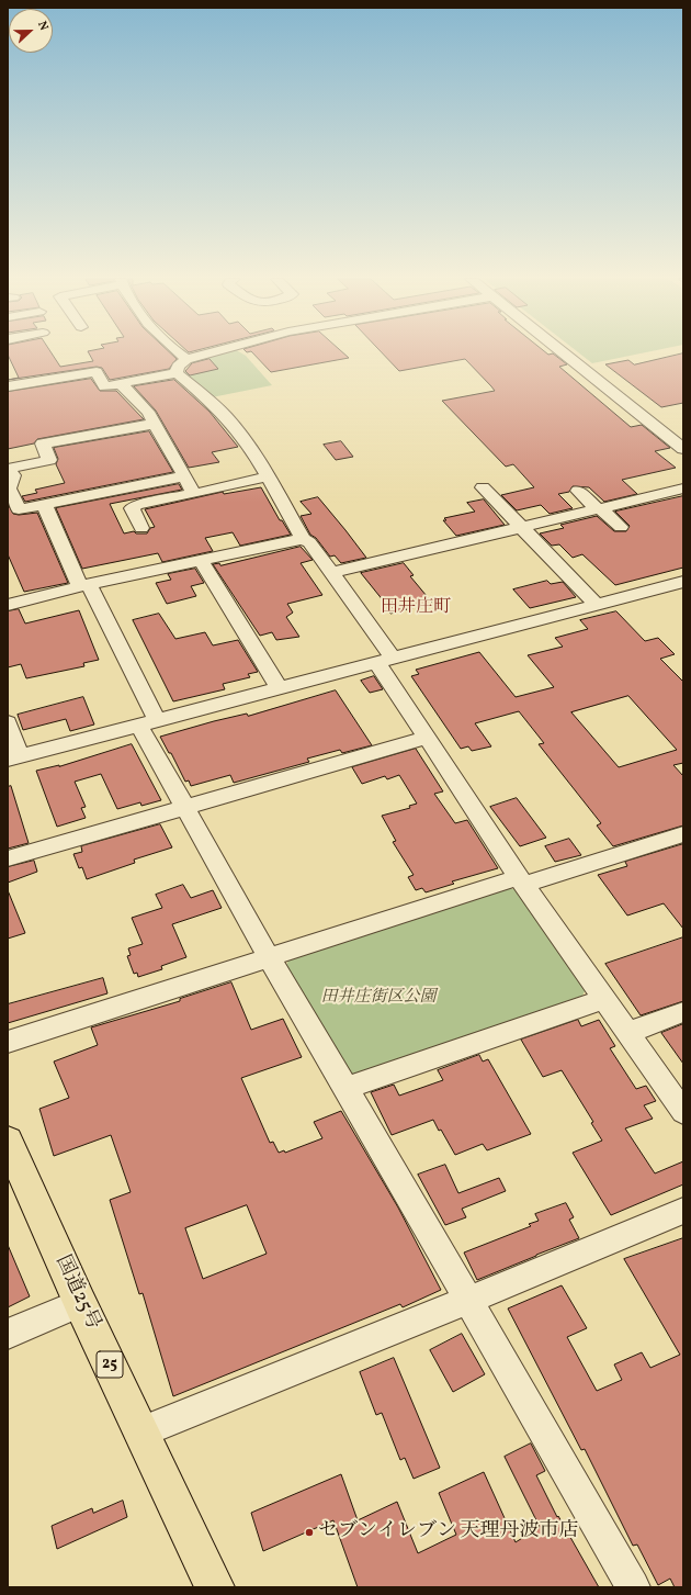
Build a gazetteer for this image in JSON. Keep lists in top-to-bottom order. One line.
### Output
{"streets":{"highway":["国道25号","25"]},"districts":["田井庄町"],"parks":["田井庄街区公園"],"places":["セブンイレブン 天理丹波市店"],"north":"right"}
